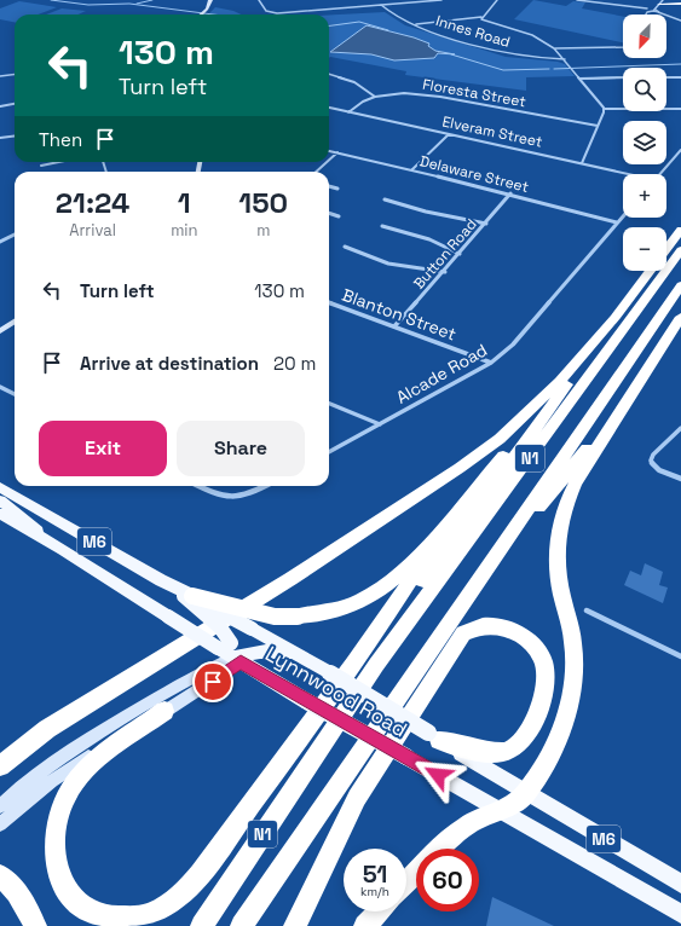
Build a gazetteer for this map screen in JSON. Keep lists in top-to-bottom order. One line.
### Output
{"streets":{"highway":["N1"],"main road":["M6","Lynnwood Road"],"street":["Innes Road","Floresta Street","Elveram Street","Delaware Street","Button Road","Blanton Street","Alcade Road"]},"crossings":[["Delaware Street","Button Road"],["Delaware Street","Alcade Road"],["Button Road","Blanton Street"],["Blanton Street","Alcade Road"],["M6","Lynnwood Road"]],"north":"bottom left","page":{"map_buttons":["+","−"],"turn":["130 m","Turn left"],"then":"Then","eta":["21:24","Arrival","1","min","150","m"],"list":[{"name":"Turn left","value":"130 m"},{"name":"Arrive at destination","value":"20 m"}],"buttons":["Exit","Share"],"speed":"51 km/h","limit":"60"}}
